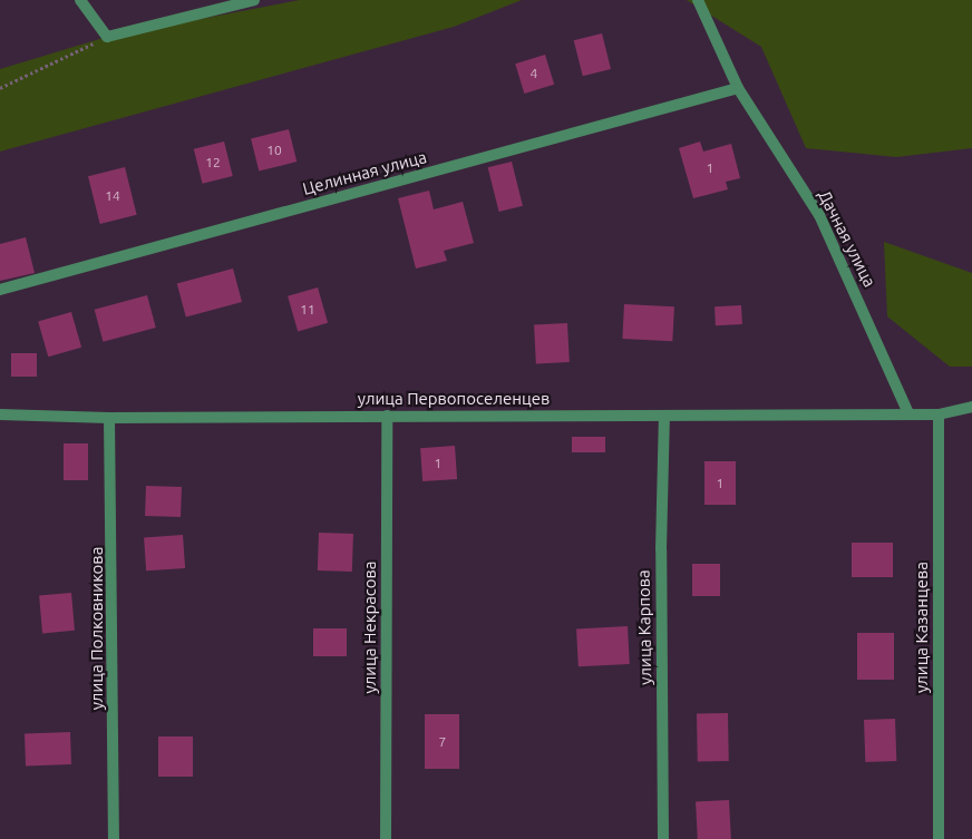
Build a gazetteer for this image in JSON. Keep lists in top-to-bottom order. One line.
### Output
{"streets":{"street":["Целинная улица","Дачная улица","улица Первопоселенцев","улица Некрасова","улица Карпова","улица Казанцева","улица Полковникова"]},"crossings":[["Целинная улица","Дачная улица"],["Дачная улица","улица Первопоселенцев"],["улица Первопоселенцев","улица Некрасова"],["улица Первопоселенцев","улица Карпова"],["улица Первопоселенцев","улица Казанцева"],["улица Первопоселенцев","улица Полковникова"]],"house_numbers":["4","10","12","1","14","11","1","1","7"]}
